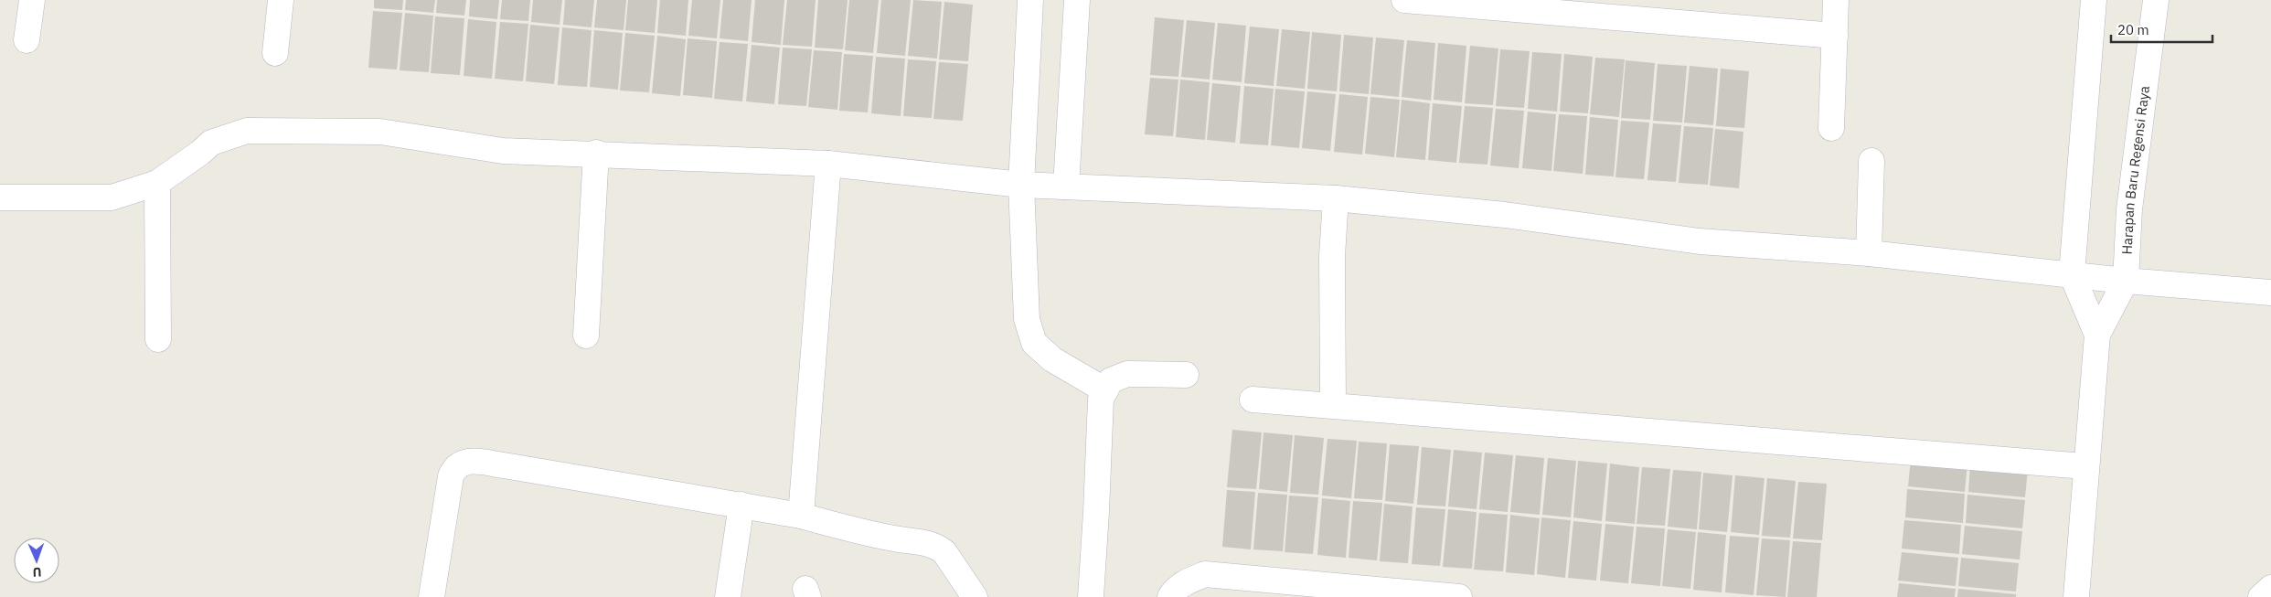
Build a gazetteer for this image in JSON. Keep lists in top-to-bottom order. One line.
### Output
{"streets":{"street":["Harapan Baru Regensi Raya"]},"scale_bar":"20 m","north":"bottom"}
